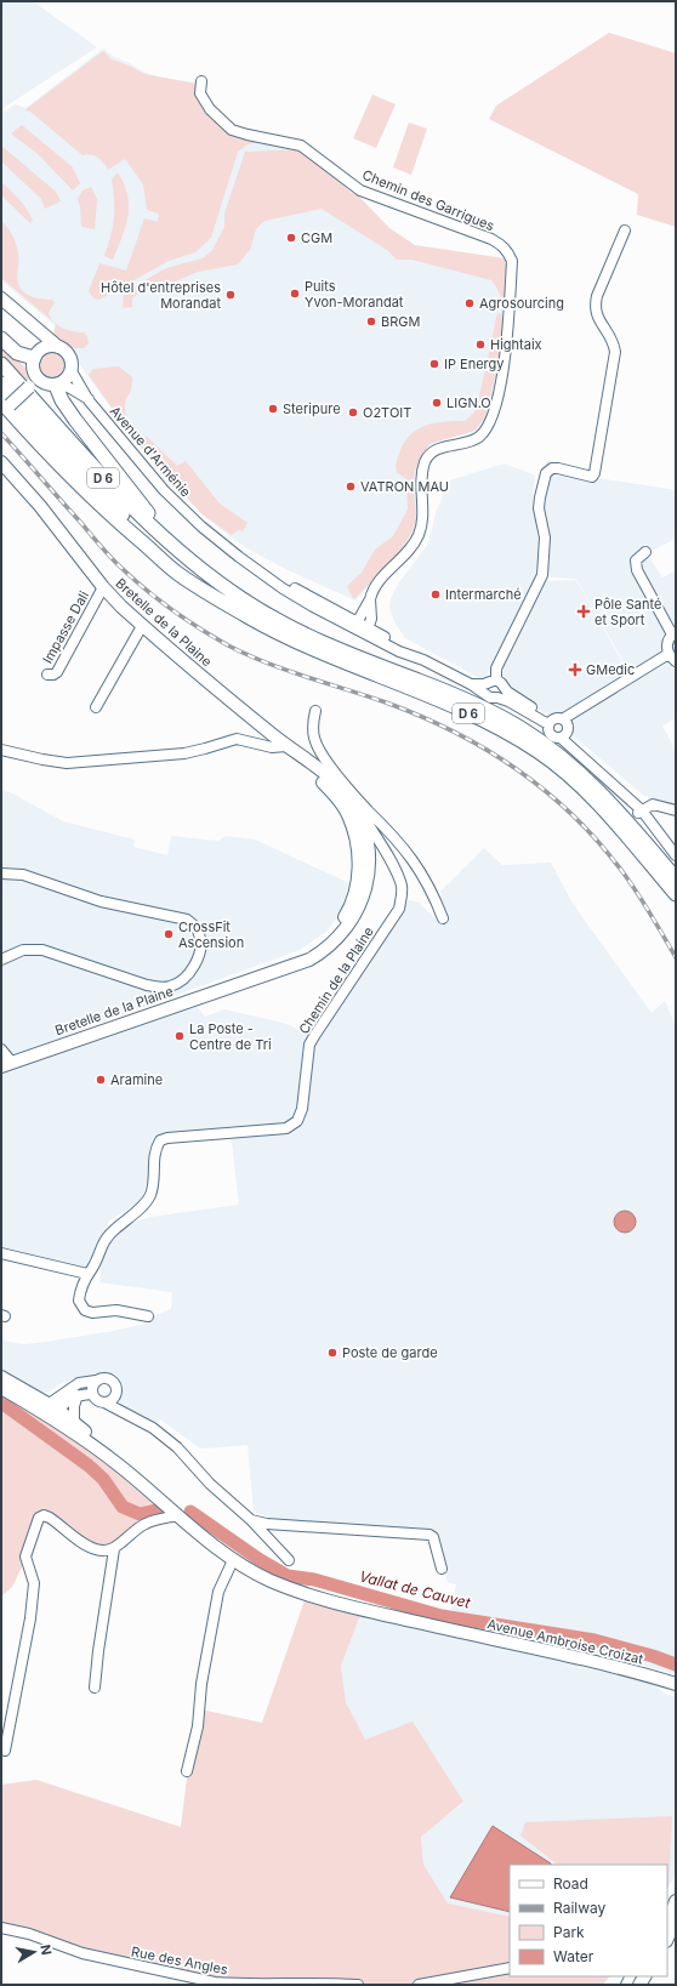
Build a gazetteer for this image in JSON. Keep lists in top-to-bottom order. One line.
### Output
{"streets":{"highway":["D 6"],"main road":["Bretelle de la Plaine","Avenue Ambroise Croizat"],"street":["Chemin des Garrigues","Avenue d'Arménie","Impasse Dali","Chemin de la Plaine","Rue des Angles"]},"crossings":[["Chemin des Garrigues","Avenue d'Arménie"],["Bretelle de la Plaine","Impasse Dali"],["Bretelle de la Plaine","Chemin de la Plaine"]],"water":["Vallat de Cauvet"],"places":{"other":["CGM","Puits Yvon-Morandat","Hôtel d'entreprises Morandat","Agrosourcing","BRGM","Hightaix","IP Energy","LIGN.O","Steripure","O2TOIT","VATRON MAU","Intermarché","CrossFit Ascension","La Poste - Centre de Tri","Aramine","Poste de garde"],"health":["Pôle Santé et Sport","GMedic"]},"legend":["Road","Railway","Park","Water"],"north":"right"}
